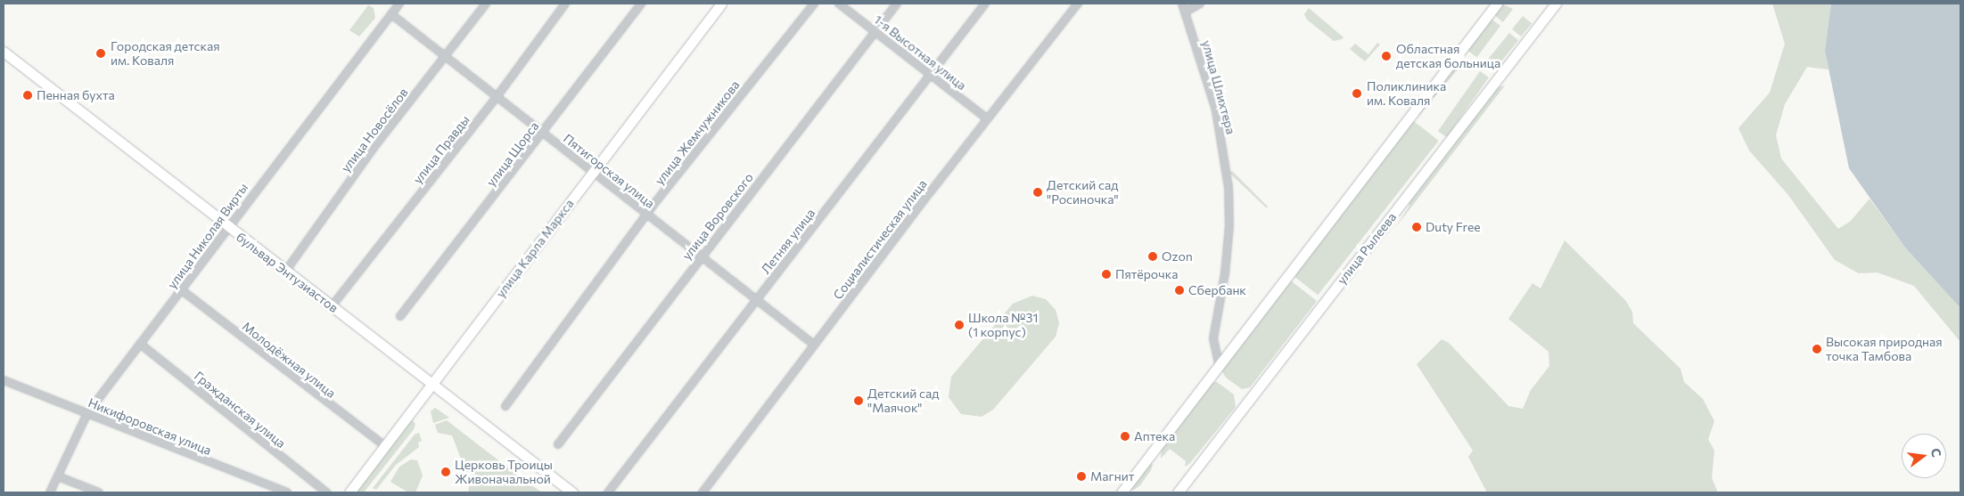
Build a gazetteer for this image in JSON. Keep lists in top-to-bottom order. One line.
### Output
{"streets":{"main road":["улица Карла Маркса","улица Рылеева","бульвар Энтузиастов"],"street":["1-я Высотная улица","улица Шлихтера","улица Новосёлов","улица Жемчужникова","улица Правды","улица Щорса","Пятигорская улица","улица Воровского","улица Николая Вирты","Социалистическая улица","Летняя улица","Молодёжная улица","Гражданская улица","Никифоровская улица"]},"crossings":[["1-я Высотная улица","улица Воровского"],["1-я Высотная улица","Социалистическая улица"],["1-я Высотная улица","Летняя улица"],["улица Новосёлов","Пятигорская улица"],["улица Новосёлов","бульвар Энтузиастов"],["улица Жемчужникова","Пятигорская улица"],["улица Правды","Пятигорская улица"],["улица Правды","бульвар Энтузиастов"],["улица Щорса","Пятигорская улица"],["Пятигорская улица","улица Воровского"],["Пятигорская улица","улица Николая Вирты"],["Пятигорская улица","Социалистическая улица"],["Пятигорская улица","Летняя улица"],["Пятигорская улица","улица Карла Маркса"],["улица Николая Вирты","бульвар Энтузиастов"],["улица Николая Вирты","Молодёжная улица"],["улица Николая Вирты","Гражданская улица"],["улица Николая Вирты","Никифоровская улица"],["улица Карла Маркса","бульвар Энтузиастов"],["улица Карла Маркса","Молодёжная улица"]],"places":["Городская детская им. Коваля","Областная детская больница","Поликлиника им. Коваля","Пенная бухта","Детский сад \"Росиночка\"","Duty Free","Ozon","Пятёрочка","Сбербанк","Школа №31 (1 корпус)","Высокая природная точка Тамбова","Детский сад \"Маячок\"","Аптека","Церковь Троицы Живоначальной","Магнит"],"north":"right"}
